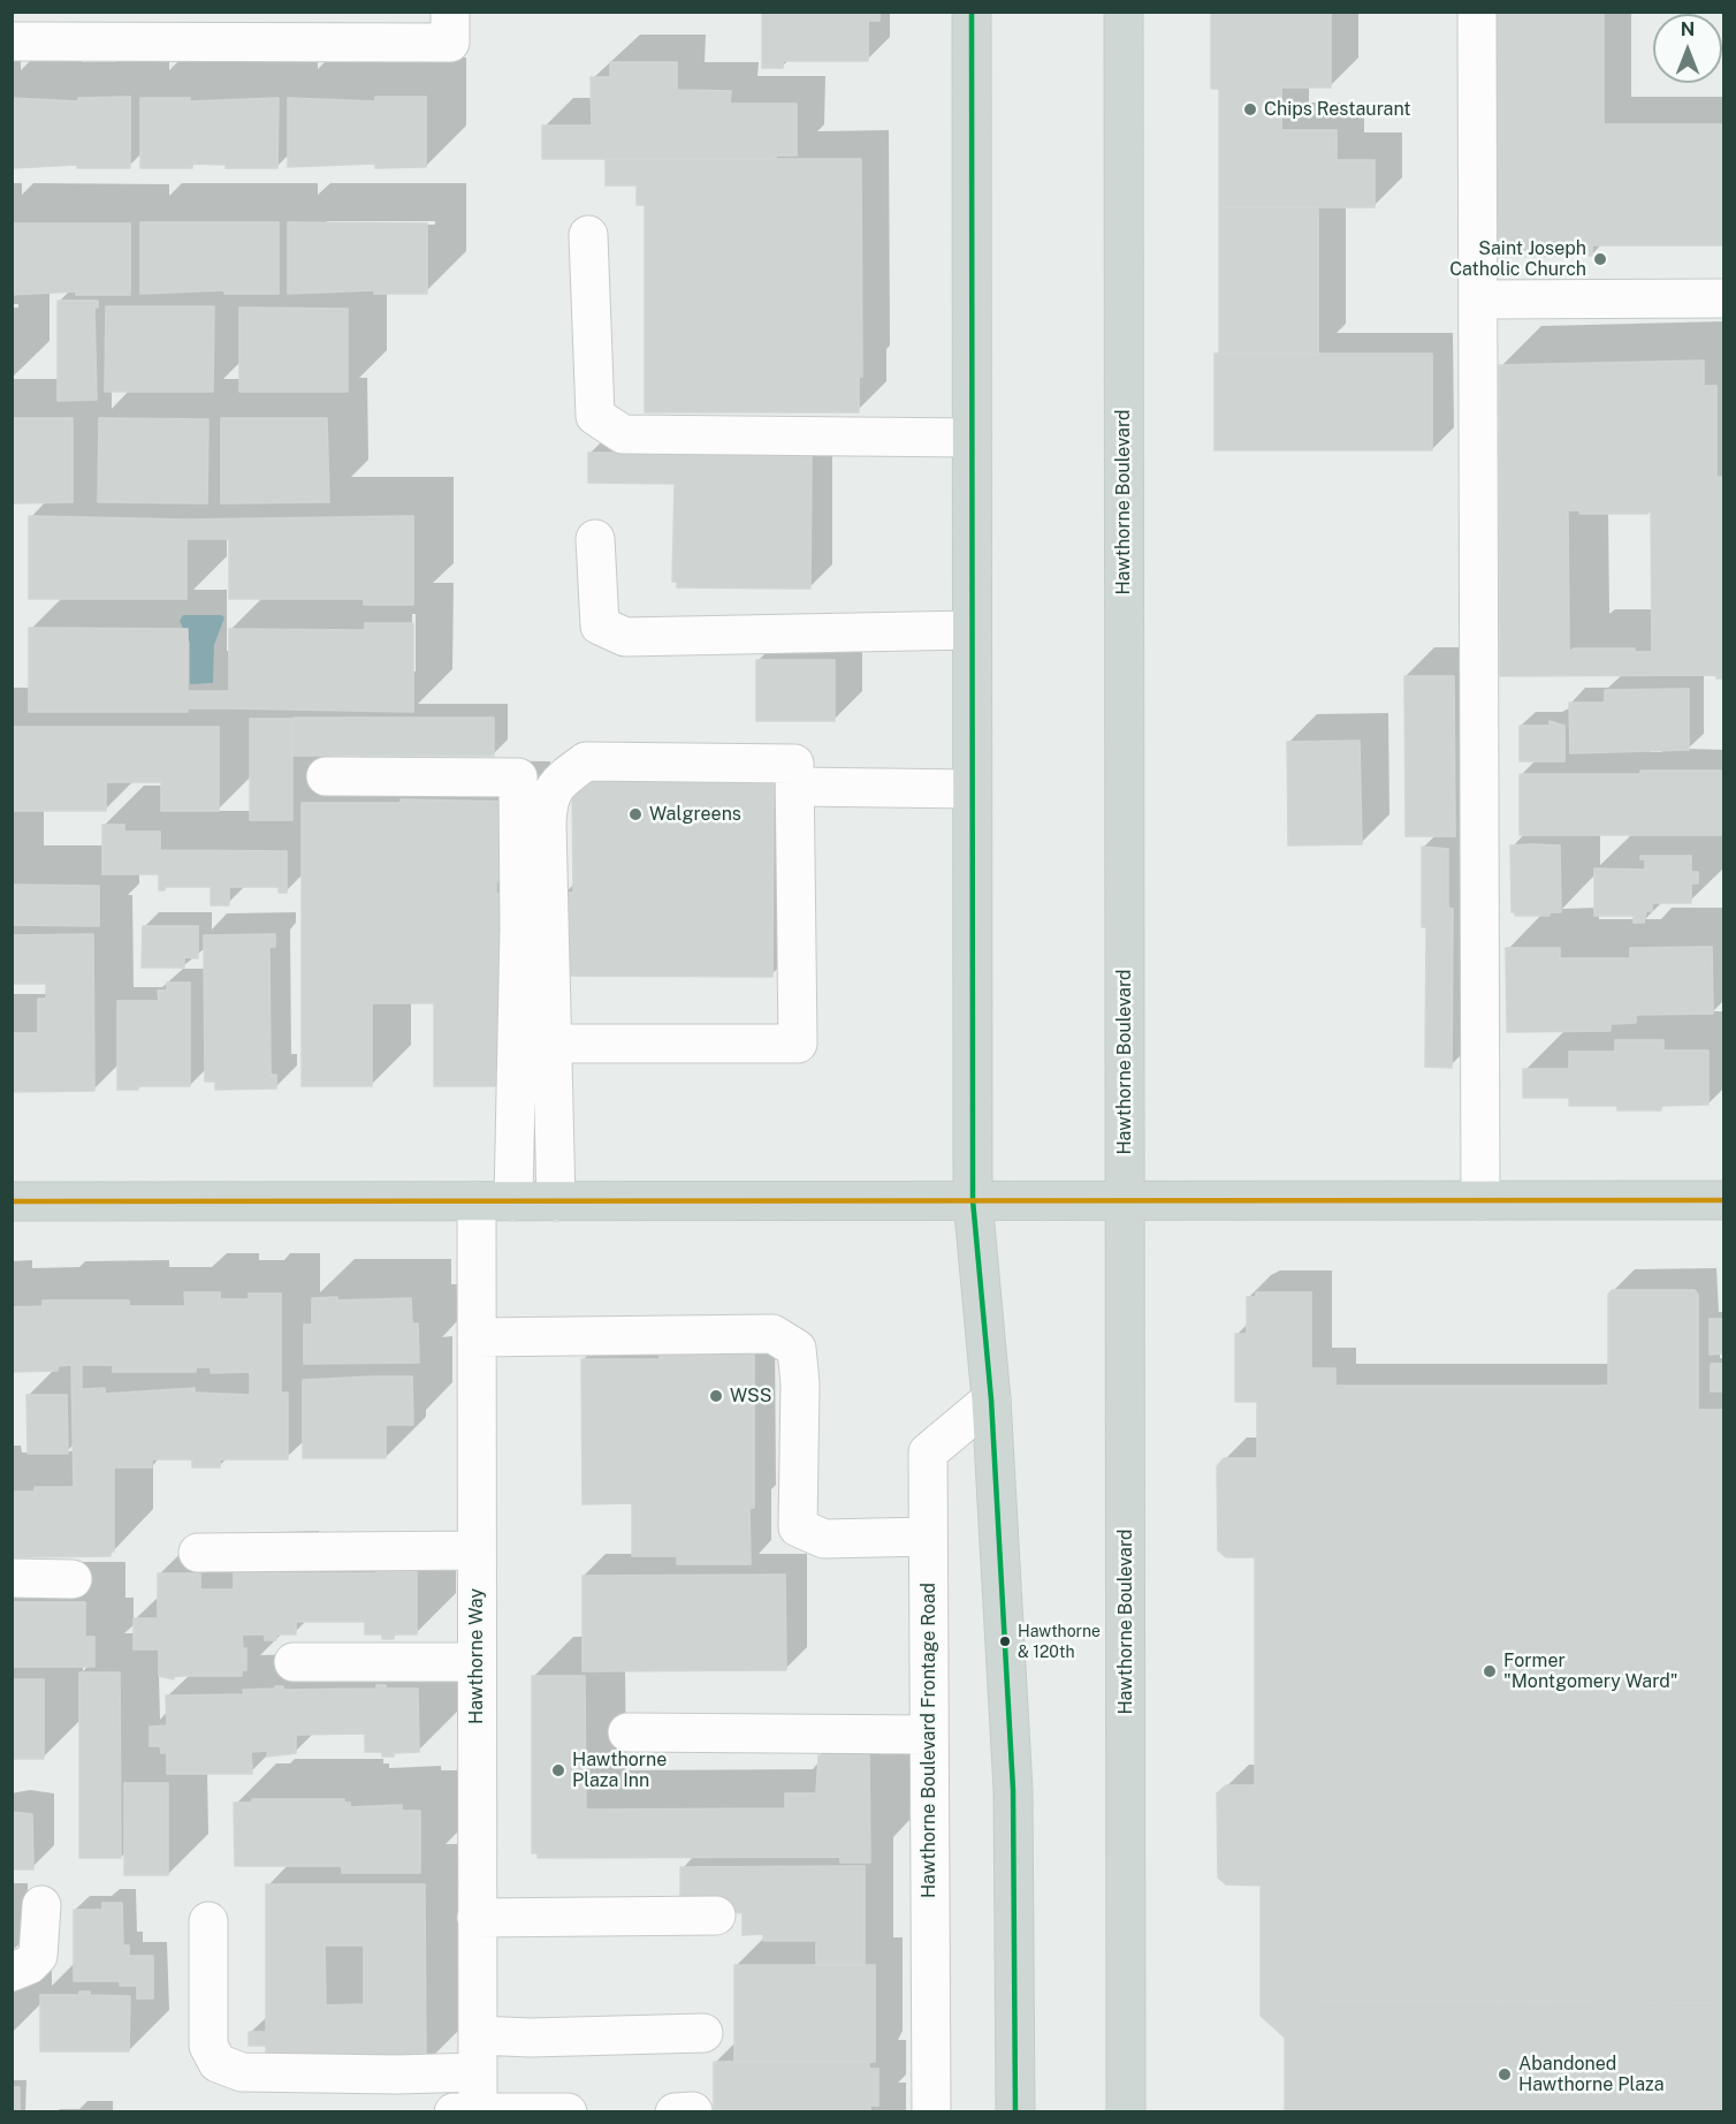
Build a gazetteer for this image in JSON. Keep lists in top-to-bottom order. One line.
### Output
{"streets":{"main road":["Hawthorne Boulevard"],"street":["Hawthorne Way","Hawthorne Boulevard Frontage Road"]},"places":["Chips Restaurant","Saint Joseph Catholic Church","Walgreens","WSS","Hawthorne & 120th","Former \"Montgomery Ward\"","Hawthorne Plaza Inn","Abandoned Hawthorne Plaza"],"north":"top"}
